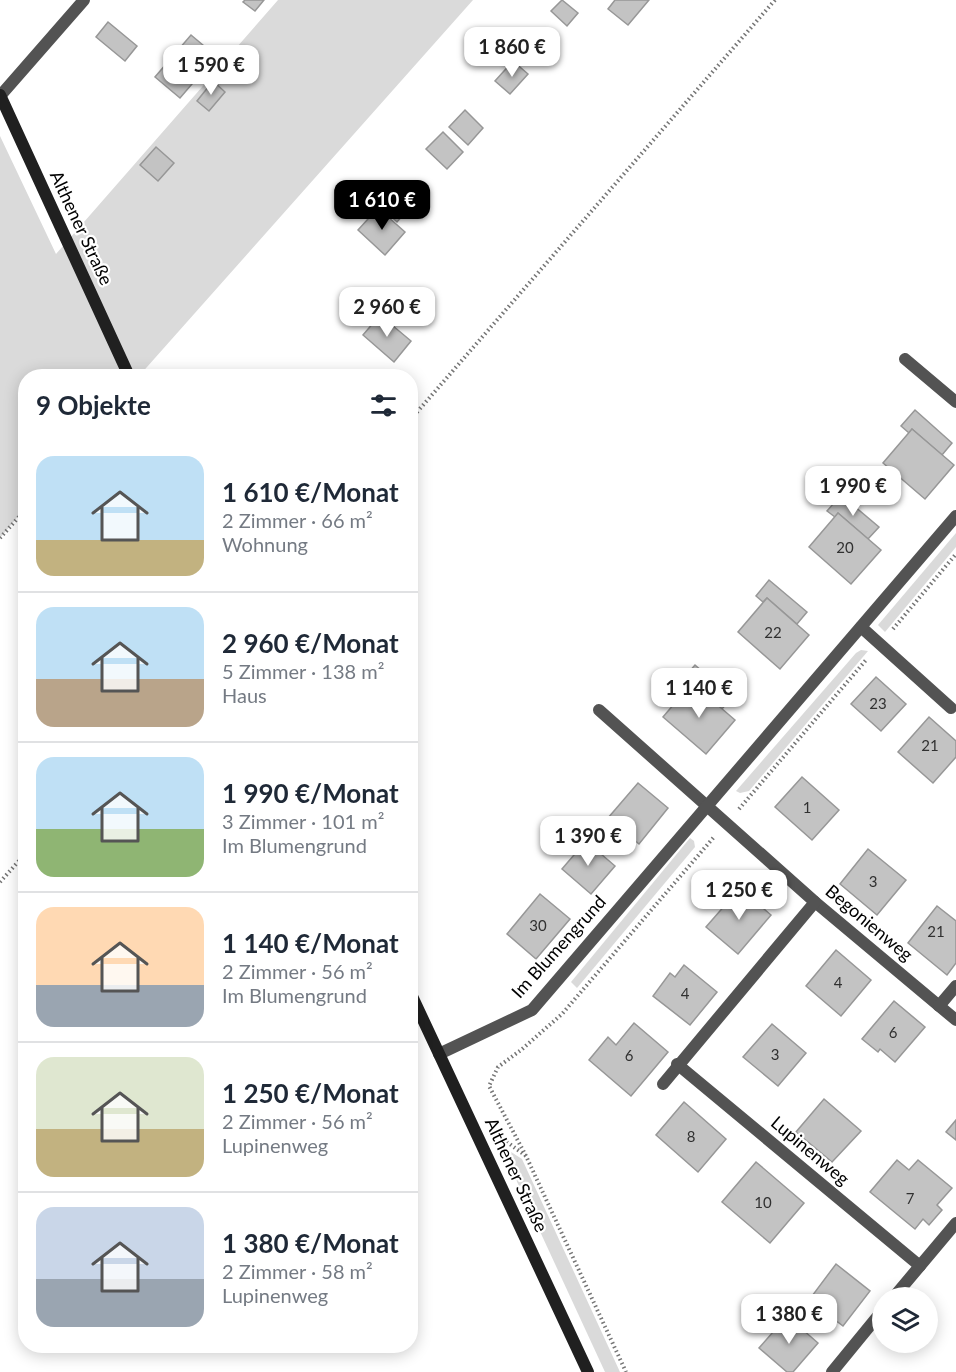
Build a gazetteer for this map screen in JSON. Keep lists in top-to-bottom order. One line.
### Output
{"streets":{"main road":["Althener Straße"],"street":["Begonienweg","Im Blumengrund","Lupinenweg"]},"crossings":[["Althener Straße","Im Blumengrund"],["Begonienweg","Im Blumengrund"]],"house_numbers":["20","22","23","21","1","3","30","21","4","4","6","3","6","8","7","10"],"page":{"price":["1 860 €","1 590 €","1 610 €","2 960 €","1 990 €","1 140 €","1 390 €","1 250 €","1 380 €"],"heading":"9 Objekte","list":[{"name":"1 610 €/Monat","note":"2 Zimmer · 66 m² · Wohnung"},{"name":"2 960 €/Monat","note":"5 Zimmer · 138 m² · Haus"},{"name":"1 990 €/Monat","note":"3 Zimmer · 101 m² · Im Blumengrund"},{"name":"1 140 €/Monat","note":"2 Zimmer · 56 m² · Im Blumengrund"},{"name":"1 250 €/Monat","note":"2 Zimmer · 56 m² · Lupinenweg"},{"name":"1 380 €/Monat","note":"2 Zimmer · 58 m² · Lupinenweg"}]}}
